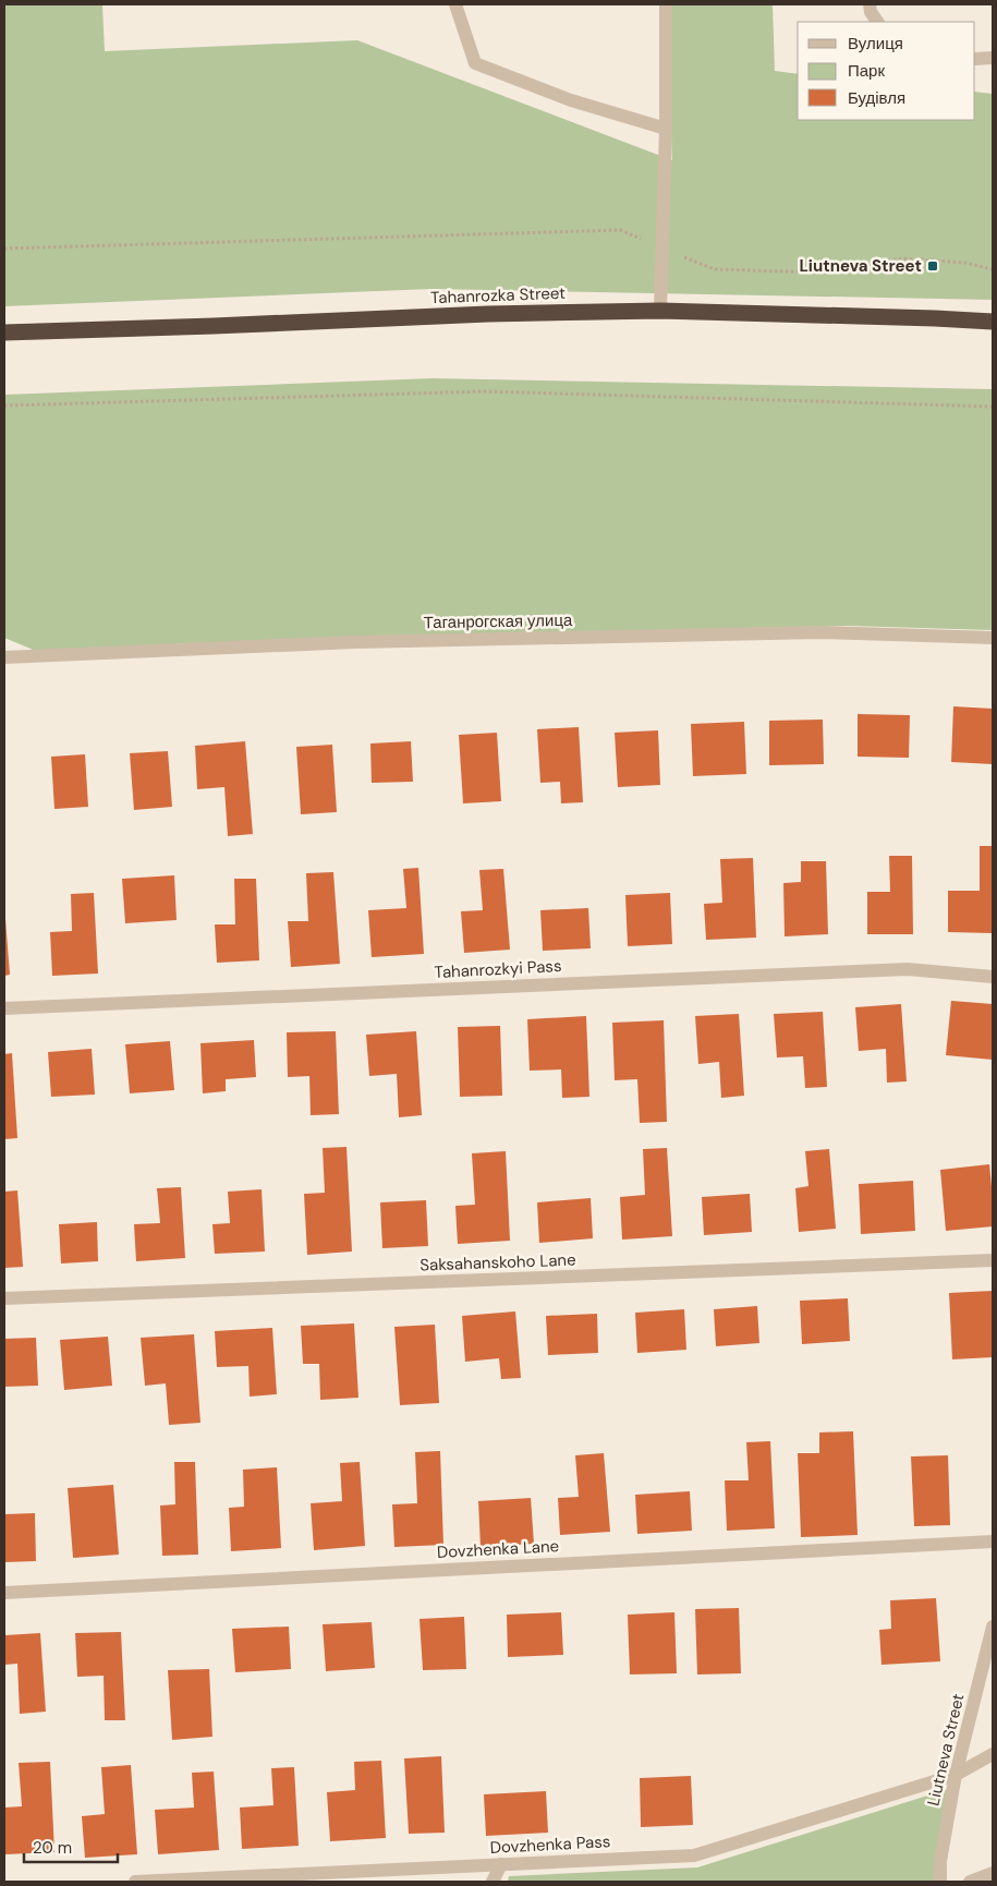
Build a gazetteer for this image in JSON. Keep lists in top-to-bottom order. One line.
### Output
{"streets":{"highway":["Tahanrozka Street"],"street":["Таганрогская улица","Tahanrozkyi Pass","Saksahanskoho Lane","Dovzhenka Lane","Liutneva Street","Dovzhenka Pass"]},"crossings":[["Liutneva Street","Dovzhenka Pass"]],"places":{"transit":["Liutneva Street"]},"legend":["Вулиця","Парк","Будівля"],"scale_bar":"20 m"}
